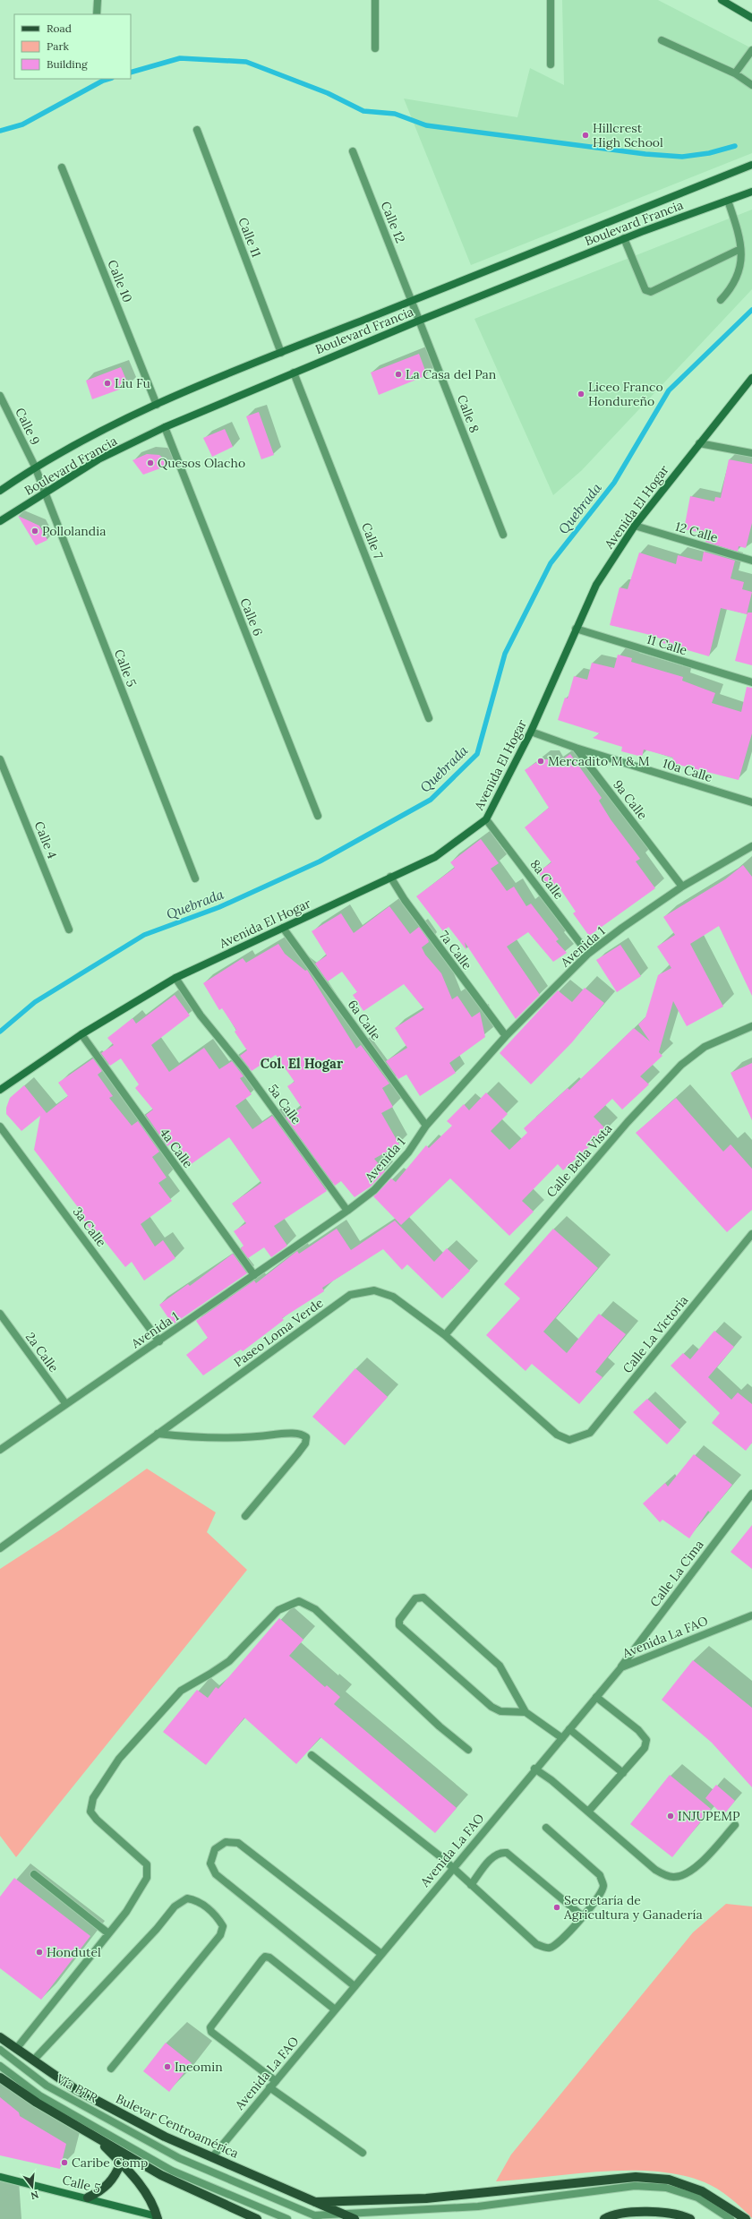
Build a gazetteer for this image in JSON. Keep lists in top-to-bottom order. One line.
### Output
{"streets":{"main road":["Bulevar Centroamérica"],"street":["Calle 12","Boulevard Francia","Calle 11","Calle 10","Calle 8","Calle 9","Avenida El Hogar","12 Calle","Calle 7","Calle 6","11 Calle","Calle 5","10a Calle","9a Calle","Calle 4","8a Calle","Avenida 1","7a Calle","6a Calle","5a Calle","4a Calle","Calle Bella Vista","3a Calle","Paseo Loma Verde","Calle La Victoria","2a Calle","Calle La Cima","Avenida La FAO","Vía BTR"]},"crossings":[["Calle 12","Boulevard Francia"],["Calle 12","Calle 8"],["Boulevard Francia","Calle 11"],["Boulevard Francia","Calle 10"],["Boulevard Francia","Calle 8"],["Boulevard Francia","Calle 9"],["Boulevard Francia","Calle 7"],["Boulevard Francia","Calle 6"],["Boulevard Francia","Calle 5"],["Calle 9","Calle 5"],["Avenida El Hogar","12 Calle"],["Avenida El Hogar","11 Calle"],["Avenida El Hogar","8a Calle"],["Avenida El Hogar","7a Calle"],["Avenida El Hogar","6a Calle"],["Avenida El Hogar","5a Calle"],["Avenida El Hogar","4a Calle"],["10a Calle","9a Calle"],["9a Calle","Avenida 1"],["8a Calle","Avenida 1"],["Avenida 1","7a Calle"],["Avenida 1","6a Calle"],["Avenida 1","5a Calle"],["Avenida 1","4a Calle"],["Avenida 1","3a Calle"],["Avenida 1","2a Calle"],["Calle Bella Vista","Paseo Loma Verde"],["Paseo Loma Verde","Calle La Victoria"],["Calle La Cima","Avenida La FAO"],["Avenida La FAO","Bulevar Centroamérica"]],"districts":["Col. El Hogar"],"water":["Quebrada"],"places":["Hillcrest High School","La Casa del Pan","Liu Fu","Liceo Franco Hondureño","Quesos Olacho","Pollolandia","Mercadito M & M","INJUPEMP","Secretaría de Agricultura y Ganadería","Hondutel","Ineomin","Caribe Comp"],"legend":["Road","Park","Building"],"north":"bottom"}
